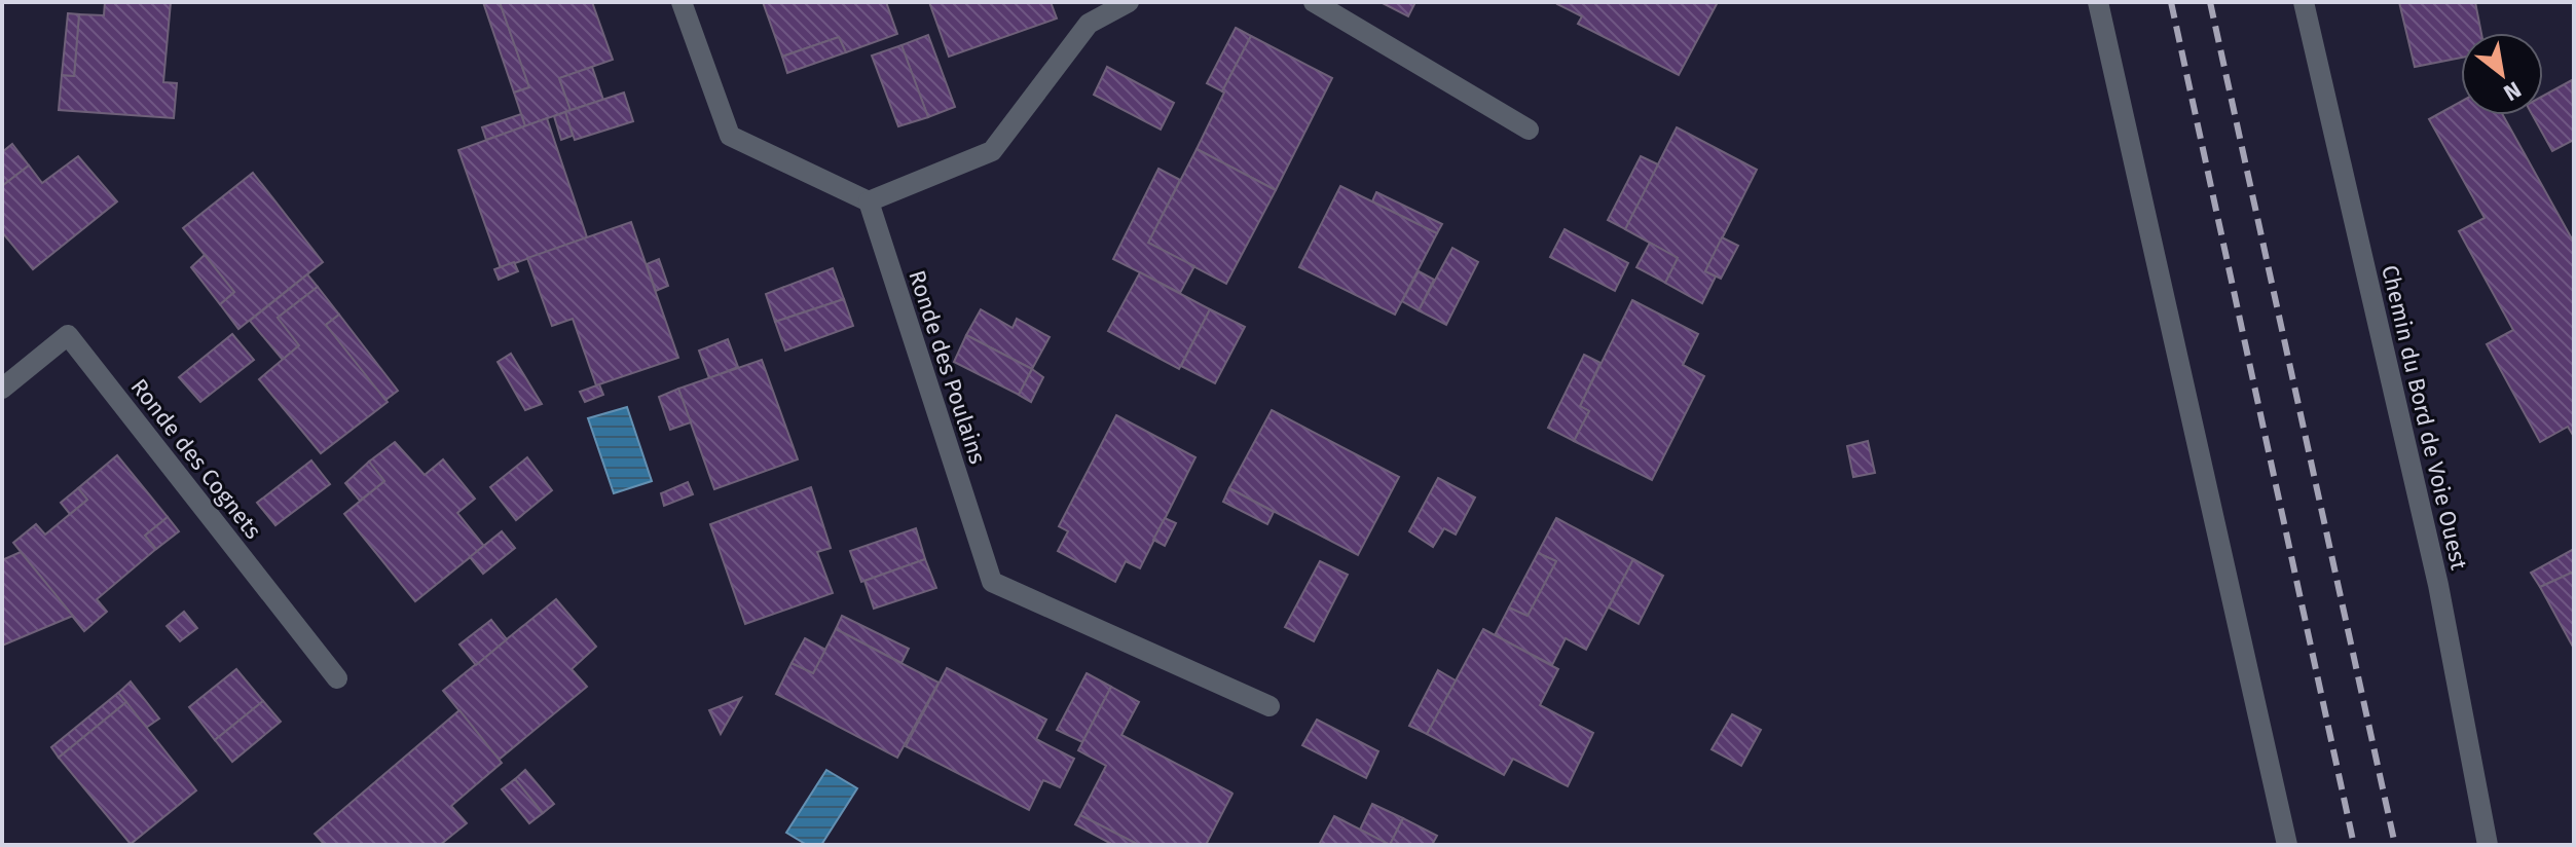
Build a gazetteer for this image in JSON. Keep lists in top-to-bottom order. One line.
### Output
{"streets":{"street":["Ronde des Poulains","Chemin du Bord de Voie Ouest","Ronde des Cognets"]},"north":"bottom right"}
